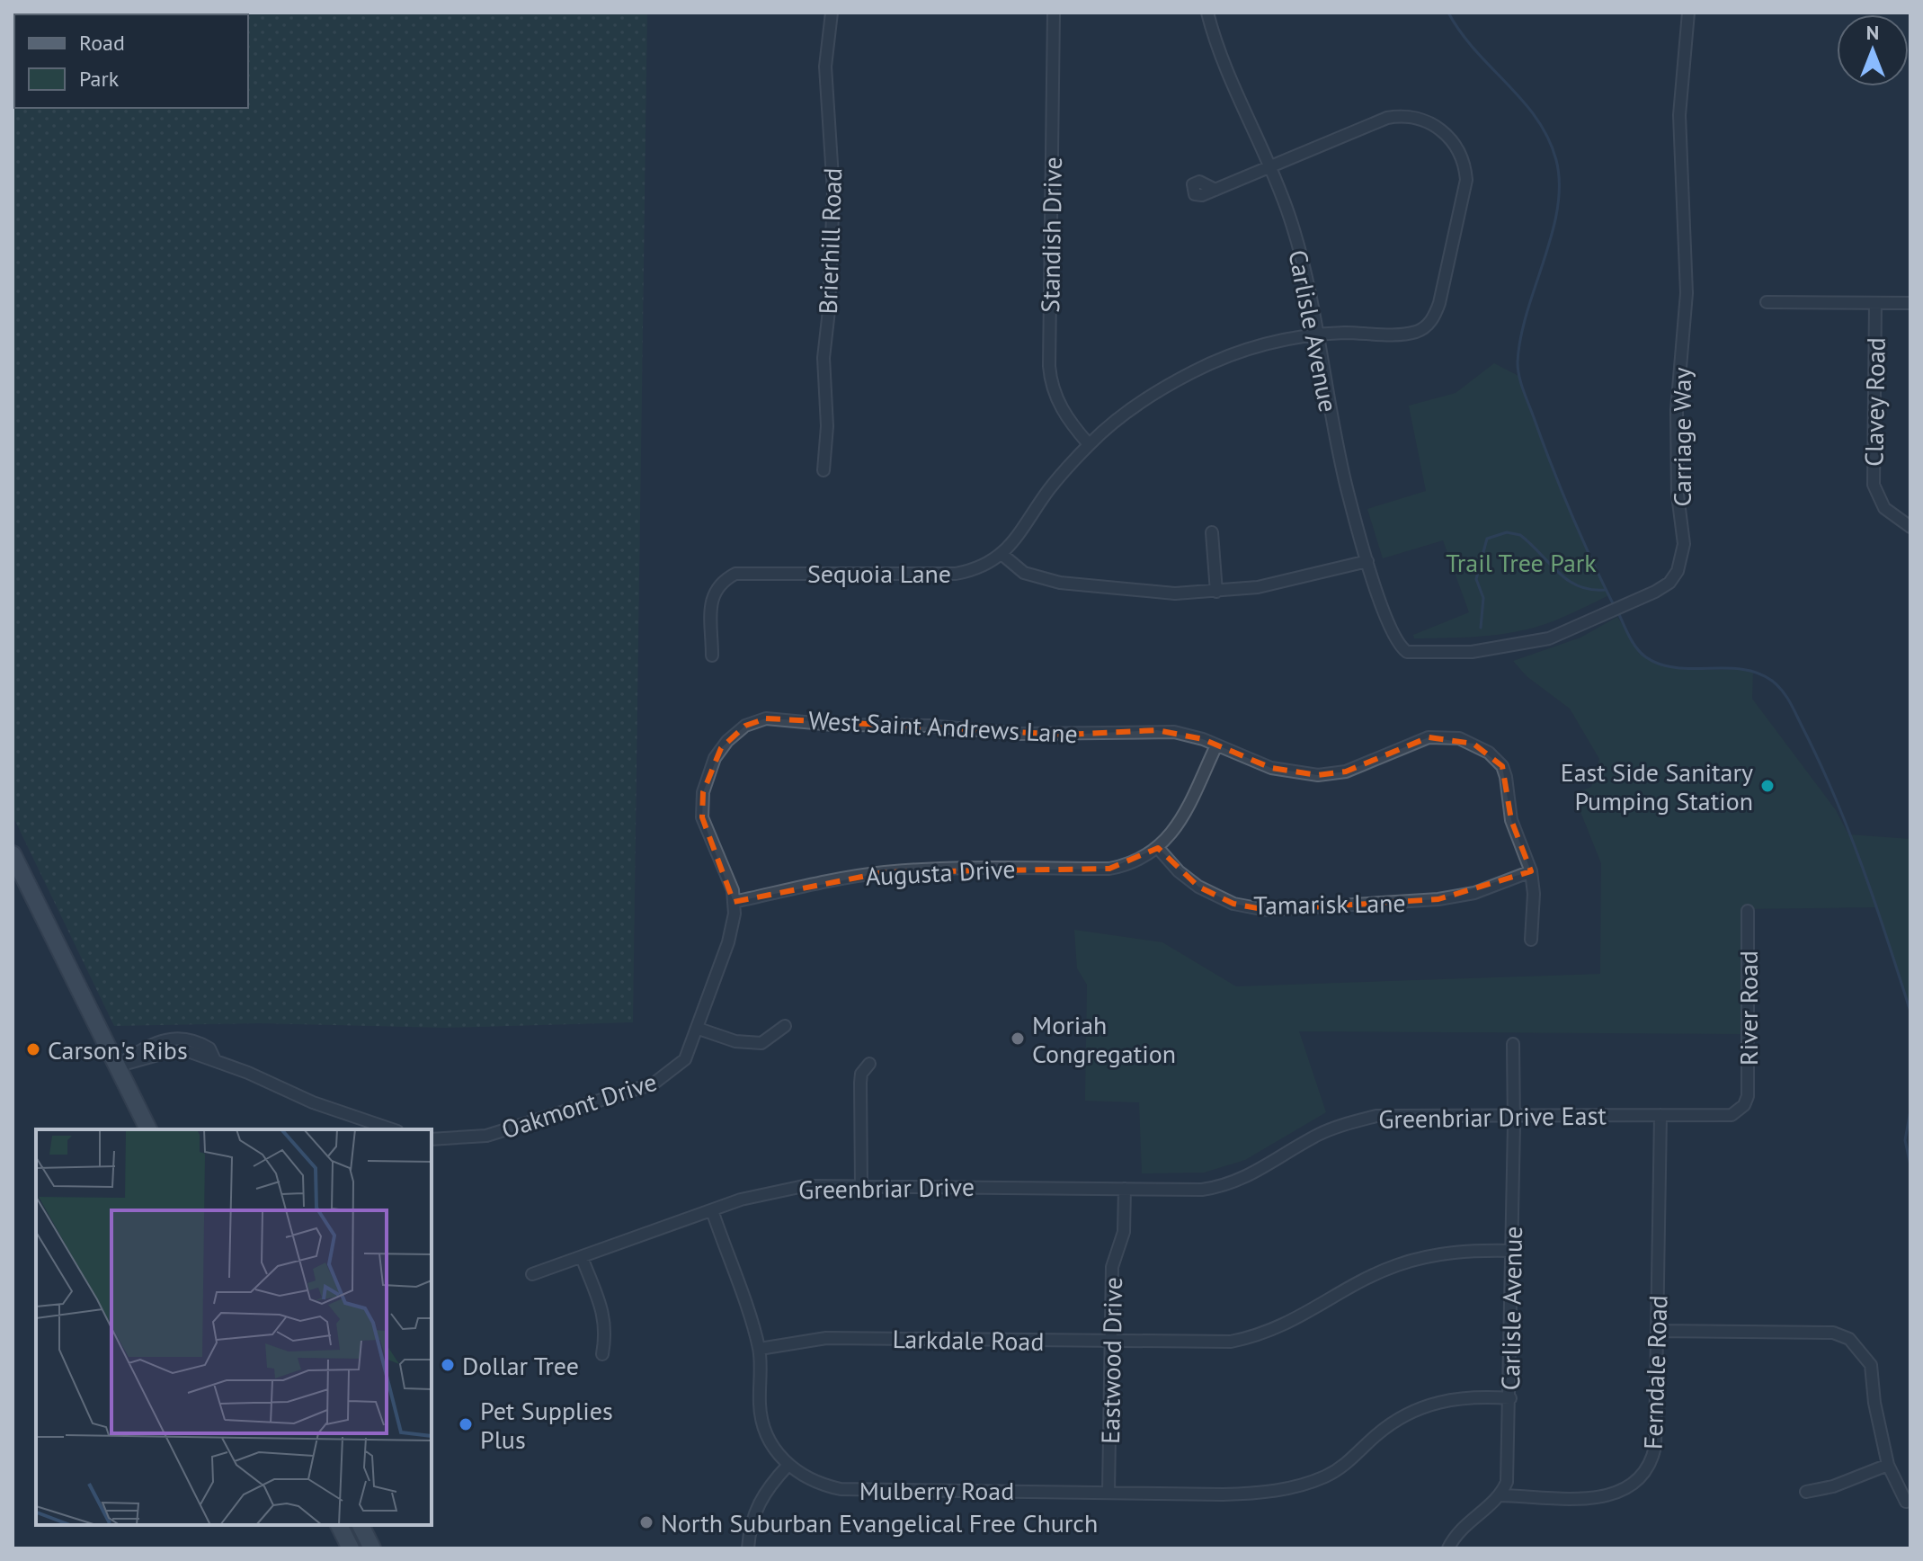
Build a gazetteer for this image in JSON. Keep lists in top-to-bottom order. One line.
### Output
{"streets":{"street":["Standish Drive","Brierhill Road","Carlisle Avenue","Clavey Road","Carriage Way","Sequoia Lane","West Saint Andrews Lane","Augusta Drive","Tamarisk Lane","River Road","Oakmont Drive","Greenbriar Drive East","Greenbriar Drive","Larkdale Road","Eastwood Drive","Ferndale Road","Mulberry Road"]},"crossings":[["Standish Drive","Sequoia Lane"],["Carlisle Avenue","Carriage Way"],["Carlisle Avenue","Sequoia Lane"],["Carlisle Avenue","Greenbriar Drive East"],["Carlisle Avenue","Larkdale Road"],["Carlisle Avenue","Ferndale Road"],["Carlisle Avenue","Mulberry Road"],["West Saint Andrews Lane","Tamarisk Lane"],["West Saint Andrews Lane","Oakmont Drive"],["Augusta Drive","Tamarisk Lane"],["Augusta Drive","Oakmont Drive"],["River Road","Greenbriar Drive East"],["Greenbriar Drive East","Greenbriar Drive"],["Greenbriar Drive East","Ferndale Road"],["Greenbriar Drive","Eastwood Drive"],["Larkdale Road","Eastwood Drive"],["Eastwood Drive","Mulberry Road"]],"parks":["Trail Tree Park"],"places":["East Side Sanitary Pumping Station","Moriah Congregation","Carson's Ribs","Dollar Tree","Pet Supplies Plus","North Suburban Evangelical Free Church"],"legend":["Road","Park"],"north":"top"}
